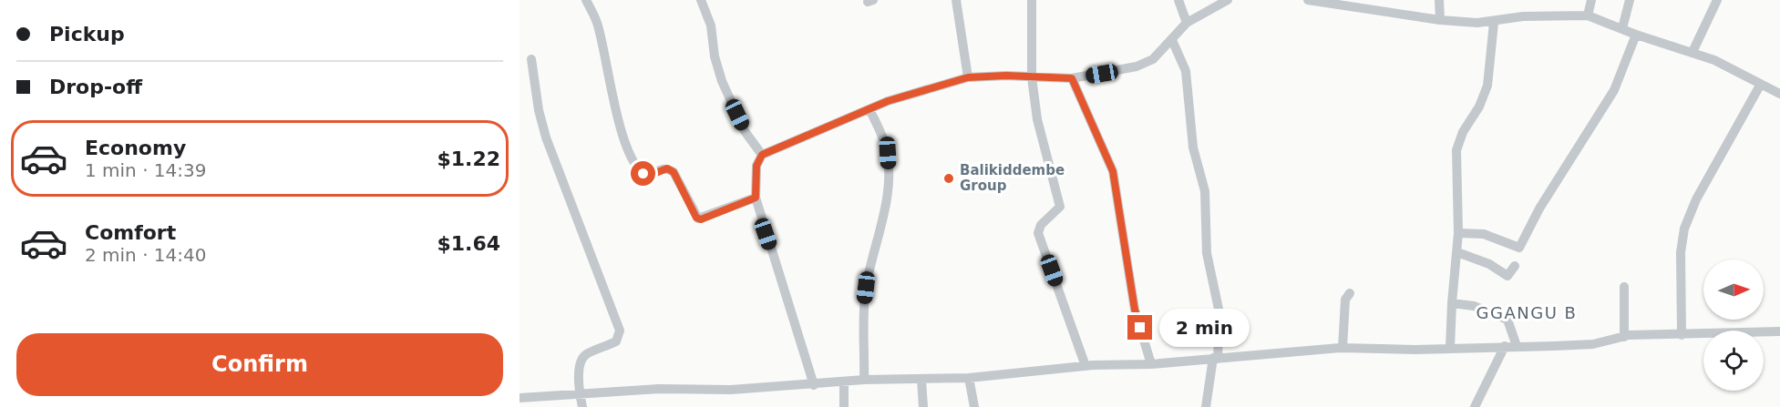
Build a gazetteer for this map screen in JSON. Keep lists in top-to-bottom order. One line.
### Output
{"districts":["GGANGU B"],"places":["Balikiddembe Group"],"north":"right","page":{"banner":["Pickup","Drop-off"],"list":[{"name":"Economy","note":"1 min · 14:39","value":"$1.22"},{"name":"Comfort","note":"2 min · 14:40","value":"$1.64"}],"bubble":"2 min","buttons":"Confirm"}}
